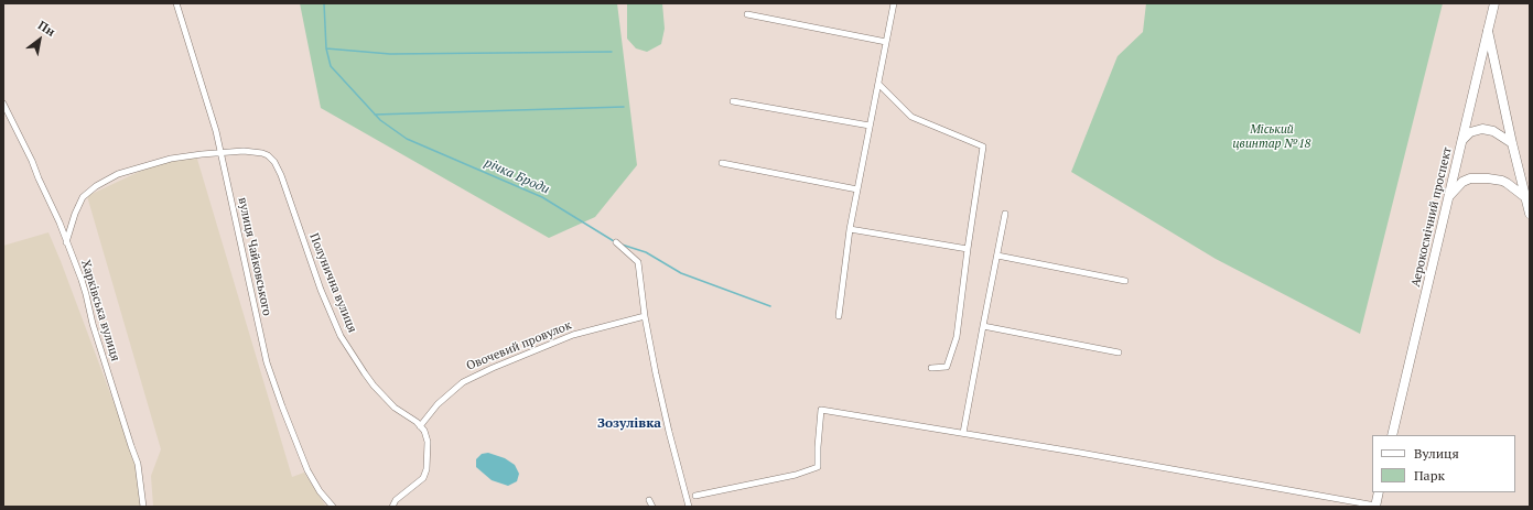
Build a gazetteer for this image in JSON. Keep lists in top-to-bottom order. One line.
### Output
{"streets":{"main road":["Аерокосмічний проспект"],"street":["вулиця Чайковського","Полунична вулиця","Харківська вулиця","Овочевий провулок"]},"crossings":[["вулиця Чайковського","Полунична вулиця"],["Полунична вулиця","Харківська вулиця"],["Полунична вулиця","Овочевий провулок"]],"districts":["Зозулівка"],"water":["річка Броди"],"parks":["Міський цвинтар №18"],"legend":["Вулиця","Парк"],"north":"top right"}
